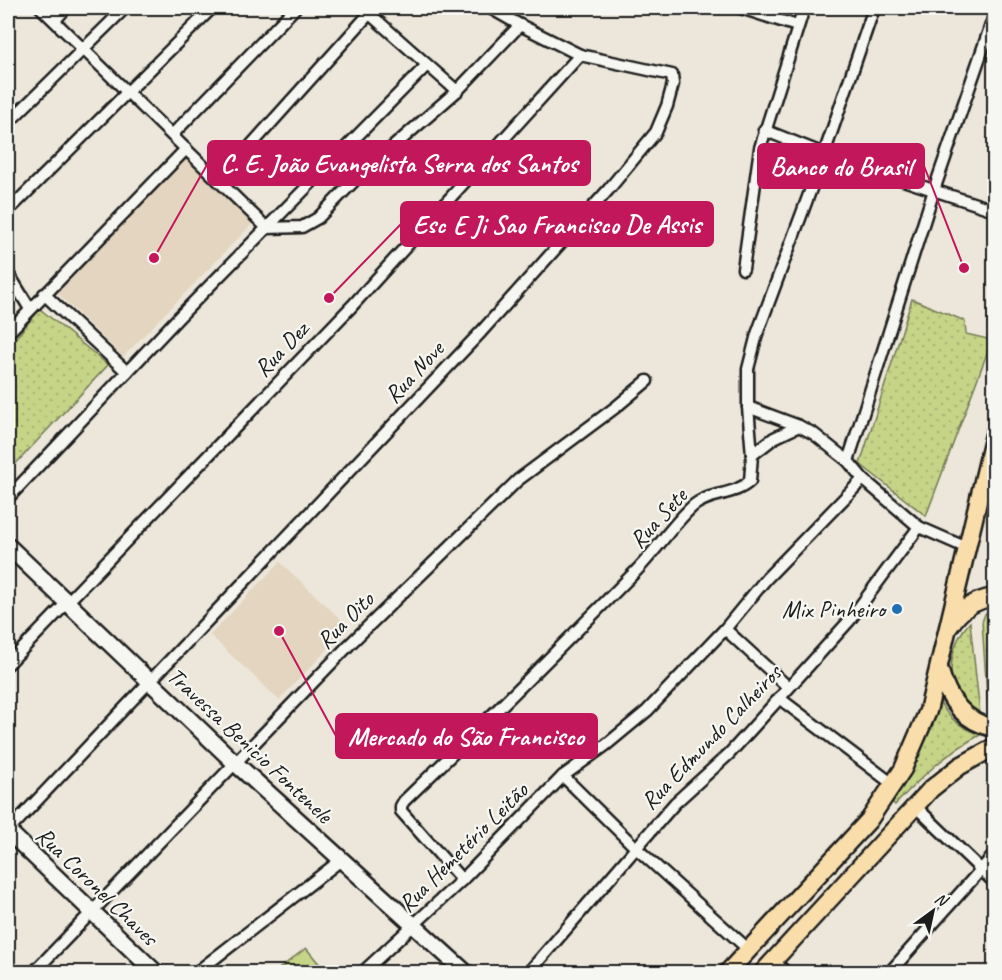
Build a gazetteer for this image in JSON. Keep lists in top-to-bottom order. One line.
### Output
{"streets":{"street":["Rua Dez","Rua Nove","Rua Sete","Rua Oito","Rua Edmundo Calheiros","Travessa Benicio Fontenele","Rua Hemetério Leitão","Rua Coronel Chaves"]},"crossings":[["Rua Dez","Rua Nove"],["Rua Dez","Travessa Benicio Fontenele"],["Rua Nove","Travessa Benicio Fontenele"],["Rua Nove","Rua Coronel Chaves"],["Rua Sete","Rua Hemetério Leitão"],["Rua Oito","Travessa Benicio Fontenele"],["Rua Oito","Rua Coronel Chaves"],["Travessa Benicio Fontenele","Rua Hemetério Leitão"]],"places":["C. E. João Evangelista Serra dos Santos","Banco do Brasil","Esc E Ji Sao Francisco De Assis","Mix Pinheiro","Mercado do São Francisco"],"north":"top right"}
